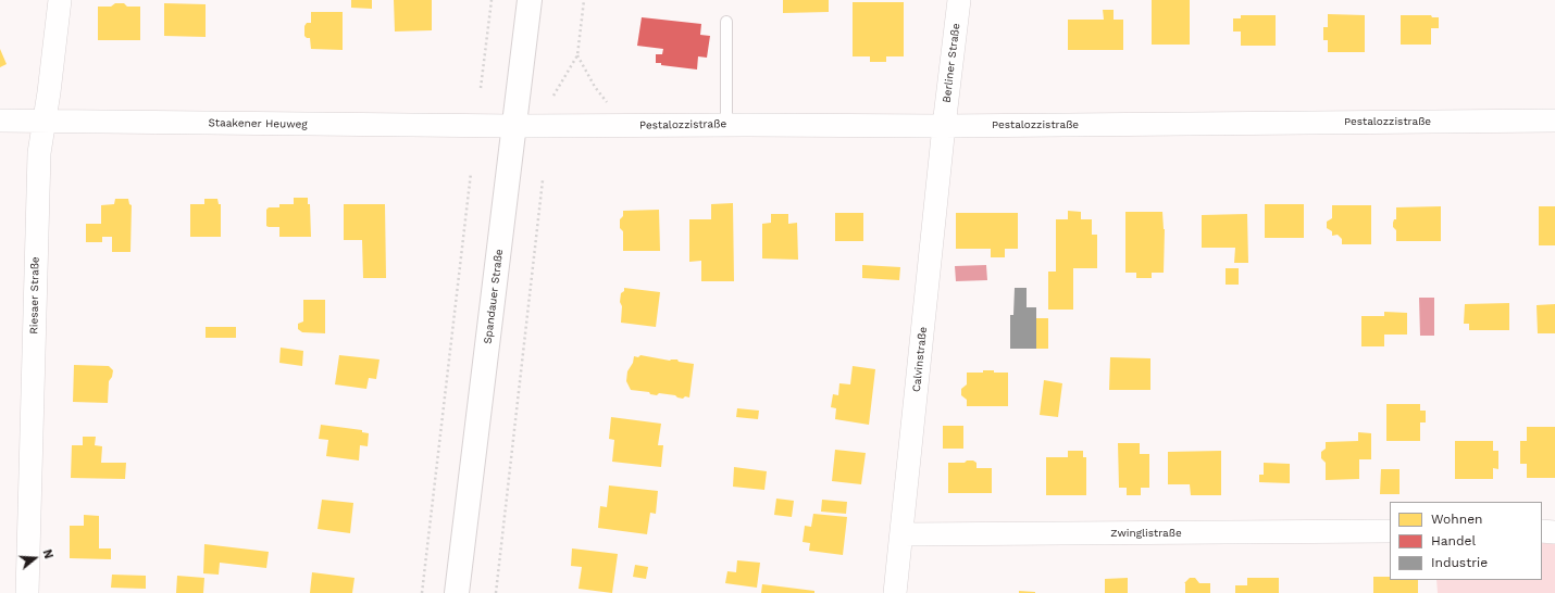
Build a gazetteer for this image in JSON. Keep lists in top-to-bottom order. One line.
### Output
{"streets":{"main road":["Spandauer Straße"],"street":["Berliner Straße","Pestalozzistraße","Staakener Heuweg","Riesaer Straße","Calvinstraße","Zwinglistraße"]},"crossings":[["Berliner Straße","Pestalozzistraße"],["Berliner Straße","Calvinstraße"],["Pestalozzistraße","Staakener Heuweg"],["Pestalozzistraße","Spandauer Straße"],["Pestalozzistraße","Calvinstraße"],["Staakener Heuweg","Riesaer Straße"],["Staakener Heuweg","Spandauer Straße"],["Calvinstraße","Zwinglistraße"]],"legend":["Wohnen","Handel","Industrie"],"north":"right"}
